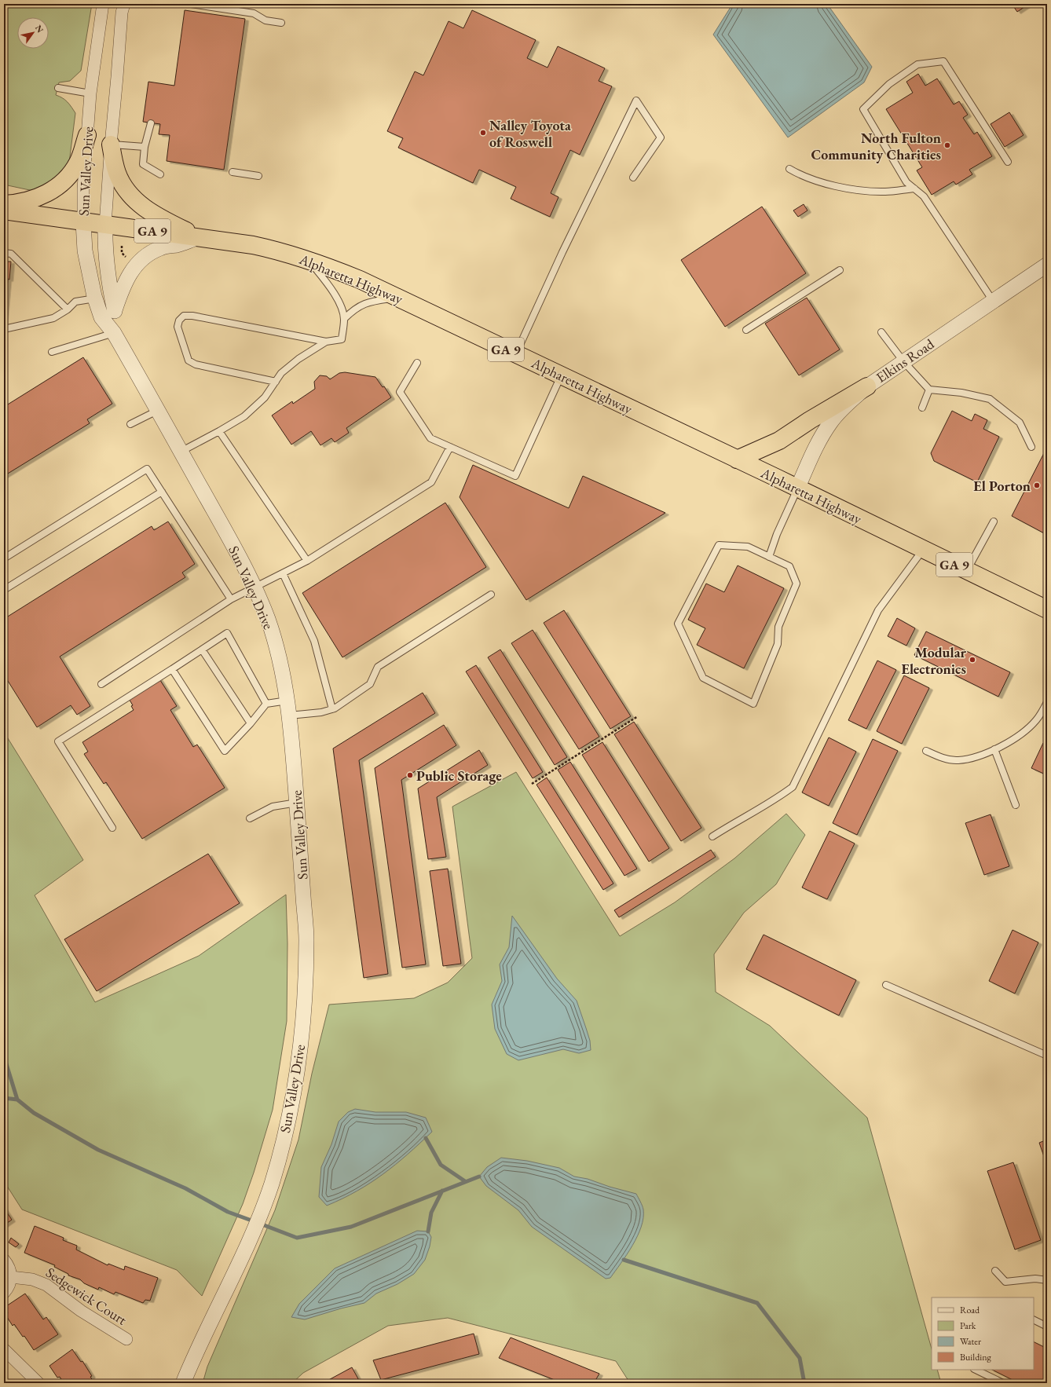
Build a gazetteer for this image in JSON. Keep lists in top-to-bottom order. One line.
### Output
{"streets":{"highway":["GA 9","Alpharetta Highway"],"street":["Sun Valley Drive","Elkins Road","Sedgewick Court"]},"crossings":[["Sun Valley Drive","Alpharetta Highway"],["Alpharetta Highway","Elkins Road"]],"places":["Nalley Toyota of Roswell","North Fulton Community Charities","El Porton","Modular Electronics","Public Storage"],"legend":["Road","Park","Water","Building"],"north":"top right"}
